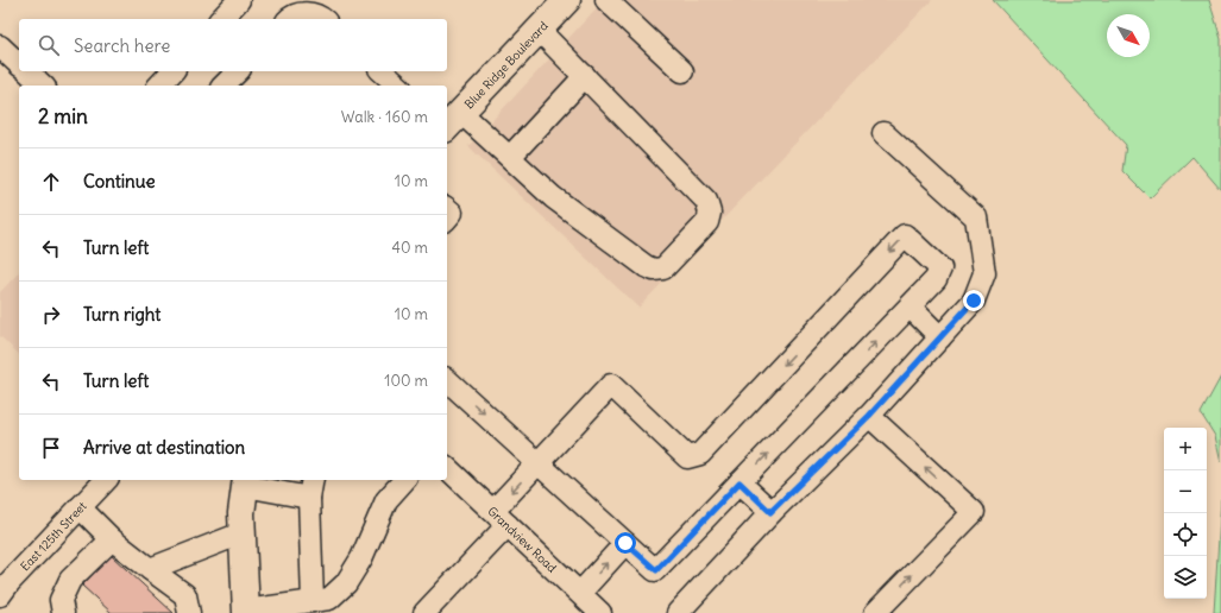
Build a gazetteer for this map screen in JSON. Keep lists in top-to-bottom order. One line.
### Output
{"streets":{"main road":["Blue Ridge Boulevard"],"street":["East 125th Street","Grandview Road"]},"north":"bottom right","page":{"search":"Search here","heading":["2 min","Walk · 160 m"],"list":[["Continue","10 m"],["Turn left","40 m"],["Turn right","10 m"],["Turn left","100 m"],"Arrive at destination"],"map_buttons":["+","−"]}}
